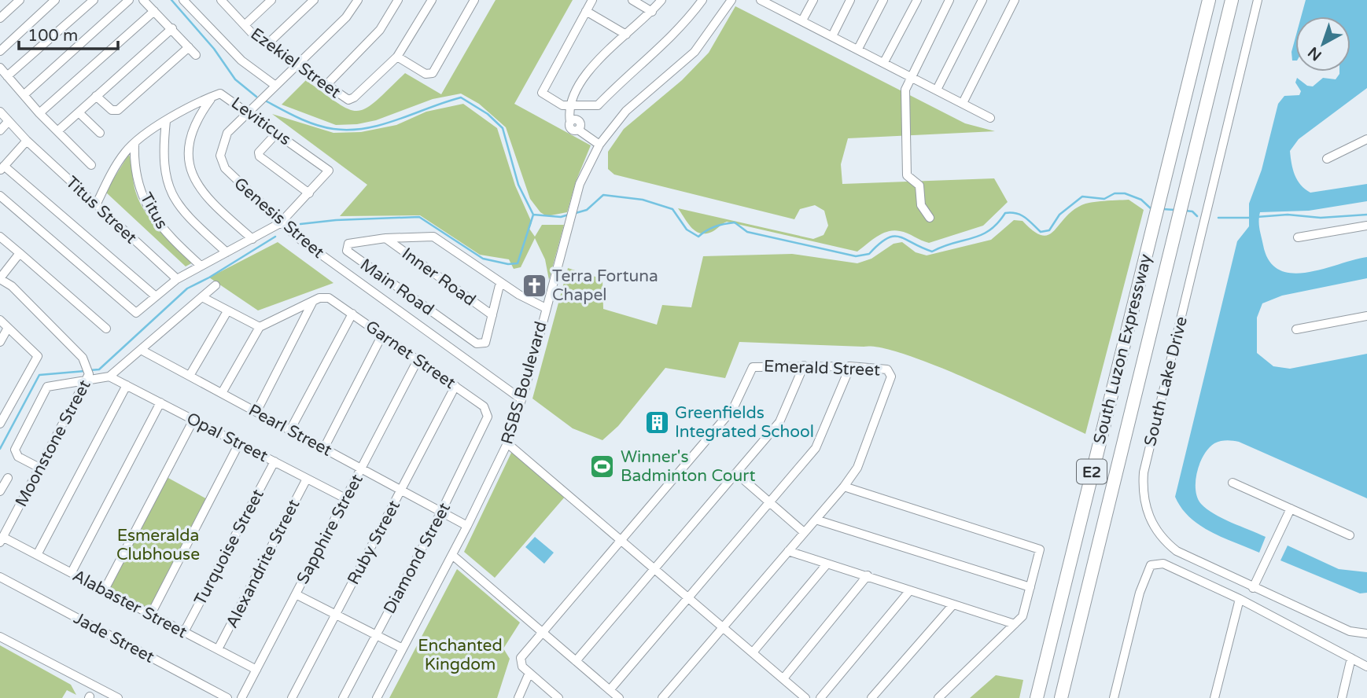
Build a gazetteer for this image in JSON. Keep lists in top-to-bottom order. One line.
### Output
{"streets":{"highway":["South Luzon Expressway","E2"],"street":["Ezekiel Street","Leviticus","Titus Street","Titus","Genesis Street","Inner Road","Main Road","Garnet Street","Emerald Street","South Lake Drive","RSBS Boulevard","Pearl Street","Opal Street","Moonstone Street","Sapphire Street","Ruby Street","Turquoise Street","Diamond Street","Alexandrite Street","Alabaster Street","Jade Street"]},"crossings":[["Ezekiel Street","Genesis Street"],["Leviticus","Titus Street"],["Leviticus","Titus"],["Leviticus","Genesis Street"],["Genesis Street","RSBS Boulevard"],["Inner Road","Main Road"],["Main Road","RSBS Boulevard"],["Garnet Street","Sapphire Street"],["Garnet Street","Ruby Street"],["Garnet Street","Diamond Street"],["RSBS Boulevard","Pearl Street"],["Pearl Street","Sapphire Street"],["Pearl Street","Ruby Street"],["Pearl Street","Diamond Street"],["Opal Street","Sapphire Street"],["Opal Street","Turquoise Street"],["Opal Street","Alexandrite Street"],["Moonstone Street","Alabaster Street"],["Sapphire Street","Alabaster Street"],["Turquoise Street","Alabaster Street"],["Alexandrite Street","Alabaster Street"]],"parks":["Esmeralda Clubhouse","Enchanted Kingdom"],"places":{"church":["Terra Fortuna Chapel"],"building":["Greenfields Integrated School"],"sports":["Winner's Badminton Court"]},"scale_bar":"100 m","north":"bottom left"}
